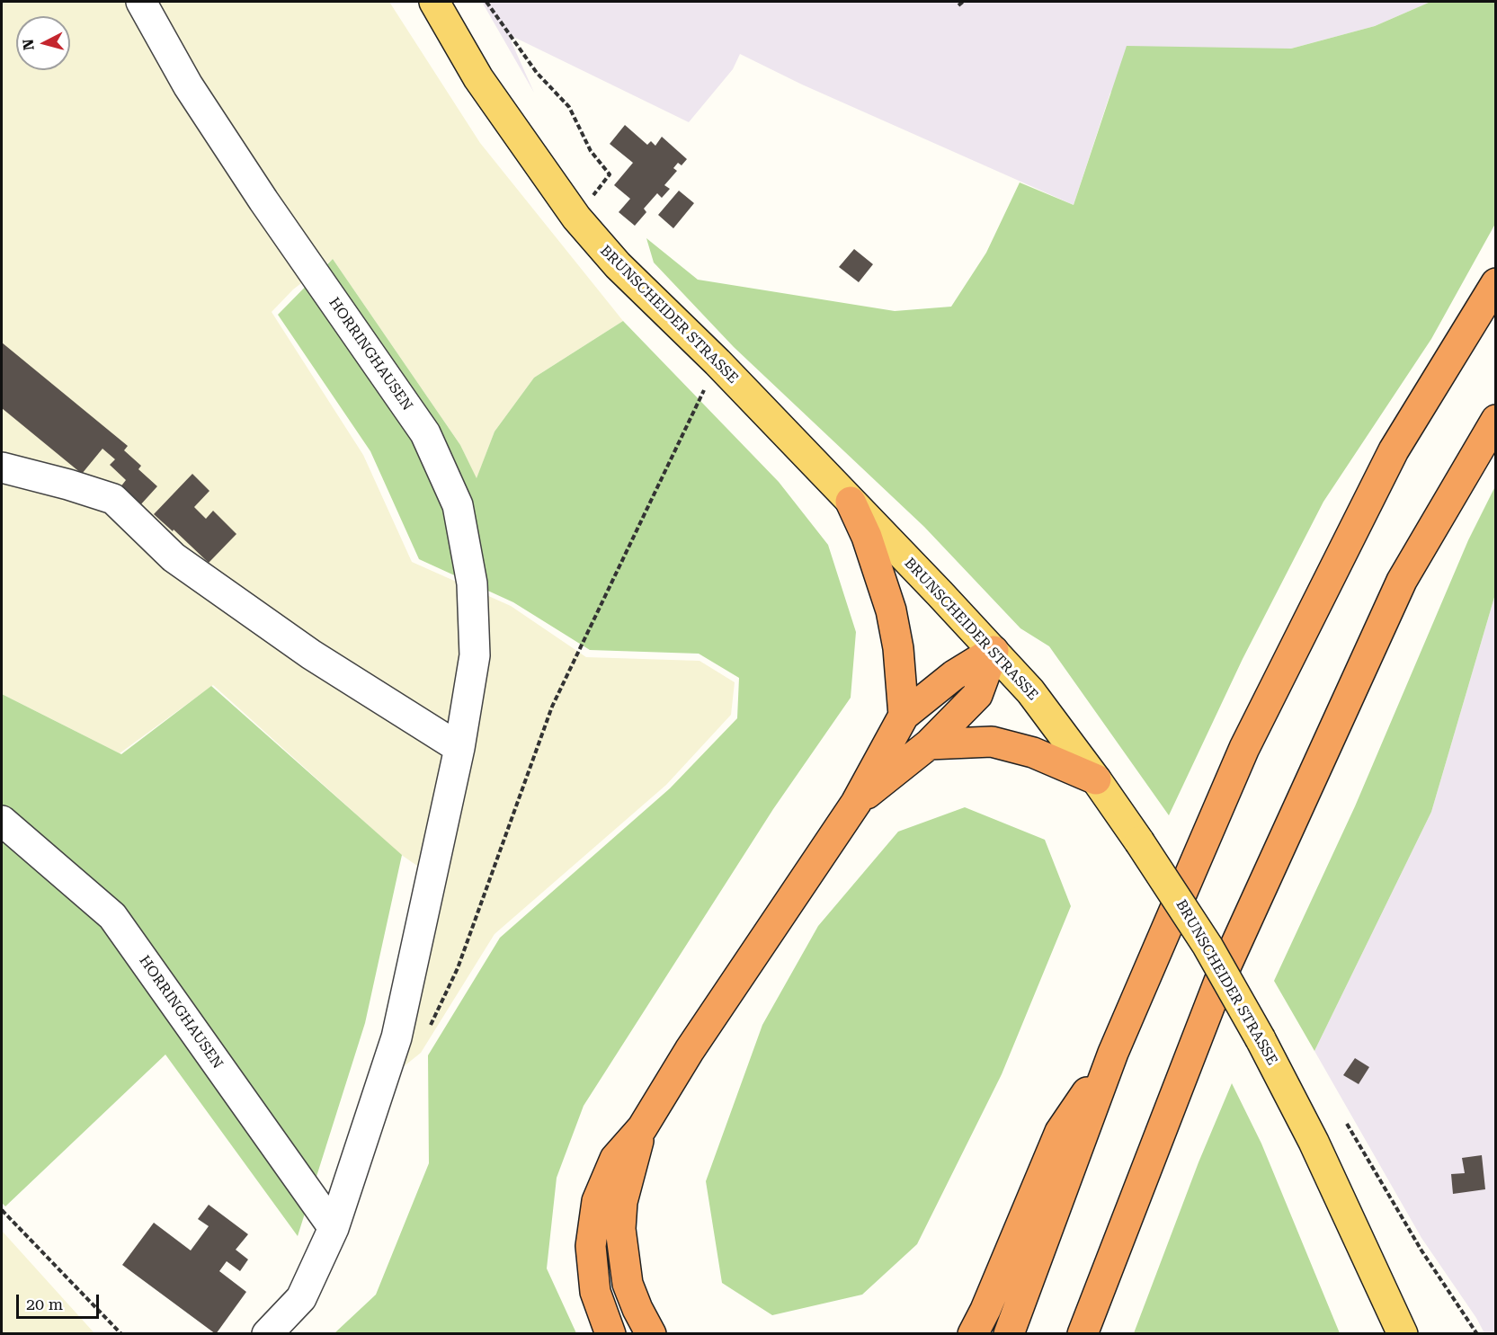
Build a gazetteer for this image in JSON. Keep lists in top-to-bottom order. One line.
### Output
{"streets":{"main road":["BRUNSCHEIDER STRASSE"],"street":["HORRINGHAUSEN"]},"scale_bar":"20 m","north":"left"}
